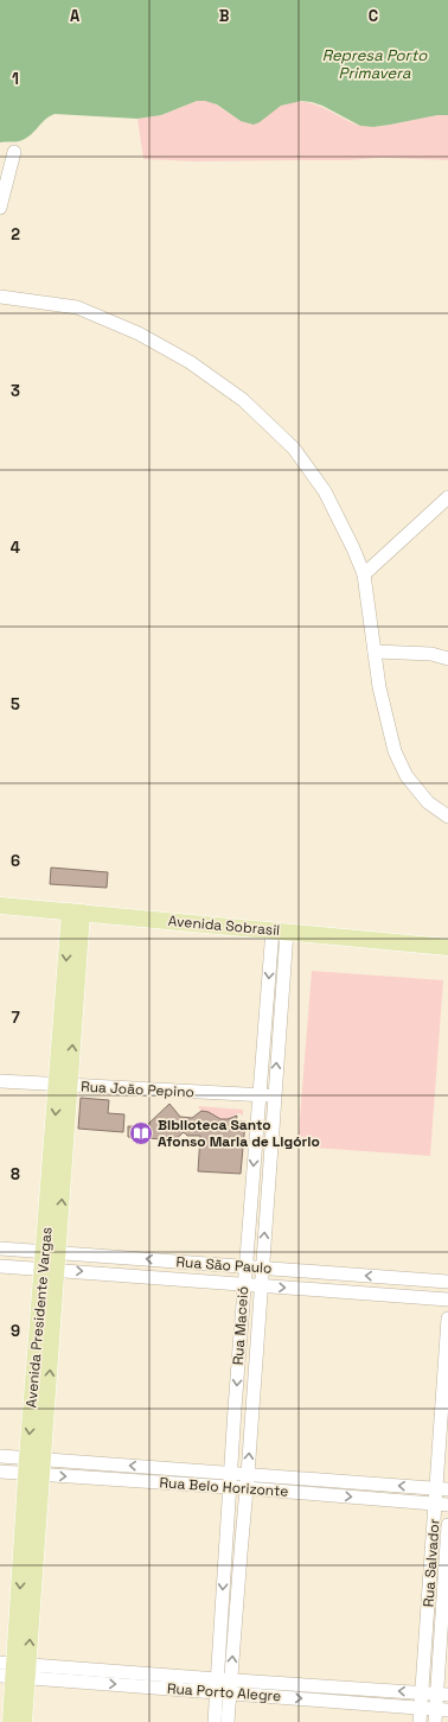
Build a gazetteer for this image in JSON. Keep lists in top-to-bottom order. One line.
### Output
{"streets":{"main road":["Avenida Sobrasil","Avenida Presidente Vargas"],"street":["Rua João Pepino","Rua São Paulo","Rua Maceió","Rua Belo Horizonte","Rua Salvador","Rua Porto Alegre"]},"crossings":[["Avenida Sobrasil","Avenida Presidente Vargas"],["Avenida Sobrasil","Rua Maceió"],["Rua João Pepino","Avenida Presidente Vargas"],["Rua João Pepino","Rua Maceió"],["Rua São Paulo","Avenida Presidente Vargas"],["Rua São Paulo","Rua Maceió"],["Avenida Presidente Vargas","Rua Belo Horizonte"],["Avenida Presidente Vargas","Rua Porto Alegre"],["Rua Maceió","Rua Belo Horizonte"],["Rua Maceió","Rua Porto Alegre"],["Rua Belo Horizonte","Rua Salvador"],["Rua Salvador","Rua Porto Alegre"]],"water":["Represa Porto Primavera"],"places":{"library":["Biblioteca Santo Afonso Maria de Ligório"]},"grid":{"columns":["A","B","C"],"rows":["1","2","3","4","5","6","7","8","9"]}}
